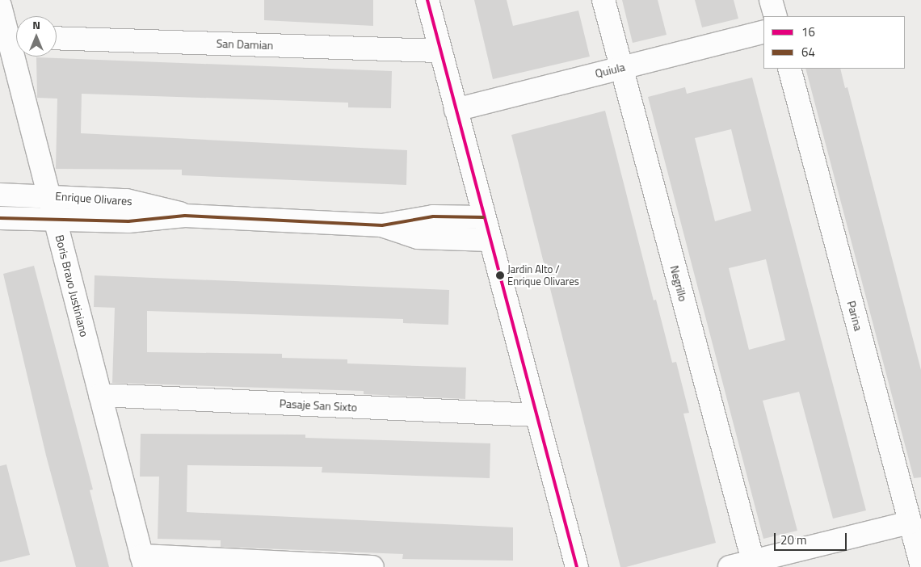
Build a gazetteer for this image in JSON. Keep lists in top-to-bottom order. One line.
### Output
{"streets":{"street":["San Damian","Quiula","Enrique Olivares","Negrillo","Boris Bravo Justiniano","Parina","Pasaje San Sixto"]},"crossings":[["Quiula","Negrillo"],["Enrique Olivares","Boris Bravo Justiniano"],["Boris Bravo Justiniano","Pasaje San Sixto"]],"places":["Jardin Alto / Enrique Olivares"],"lines":["transit line 16","transit line 64"],"legend":["16","64"],"scale_bar":"20 m","north":"top"}
